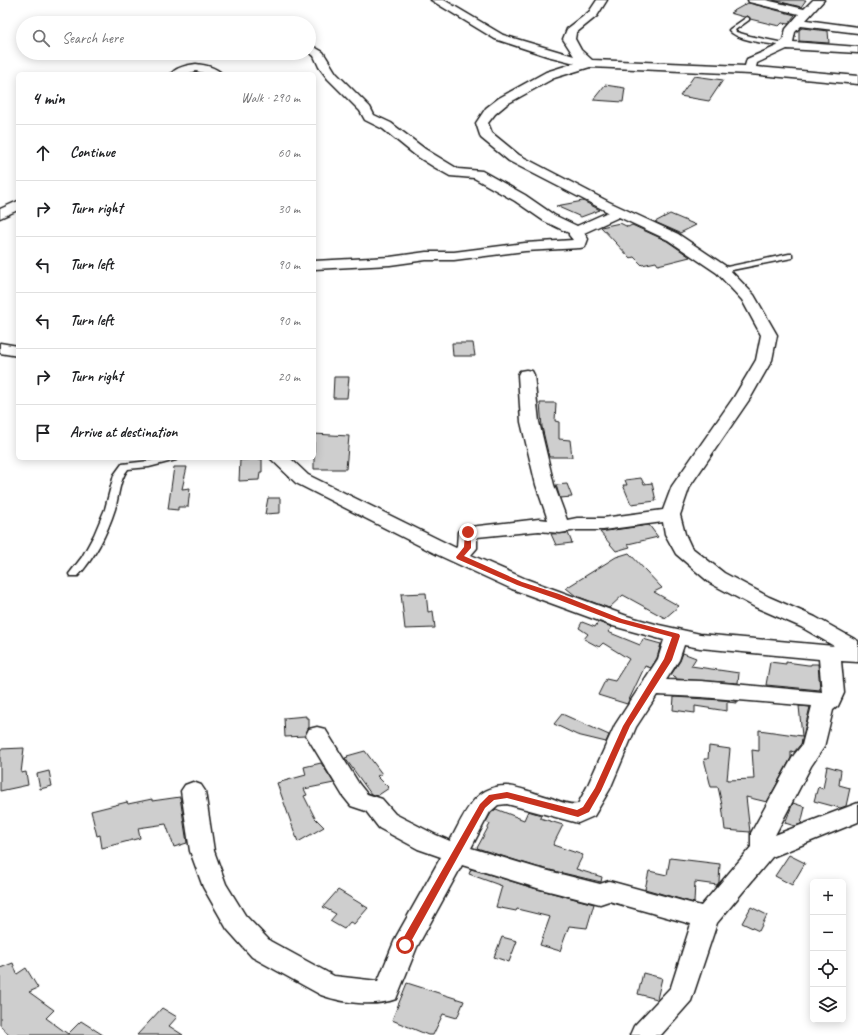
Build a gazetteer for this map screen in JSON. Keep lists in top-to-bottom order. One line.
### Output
{"page":{"search":"Search here","heading":["4 min","Walk · 290 m"],"list":[["Continue","60 m"],["Turn right","30 m"],["Turn left","90 m"],["Turn left","90 m"],["Turn right","20 m"],"Arrive at destination"],"map_buttons":["+","−"]}}
